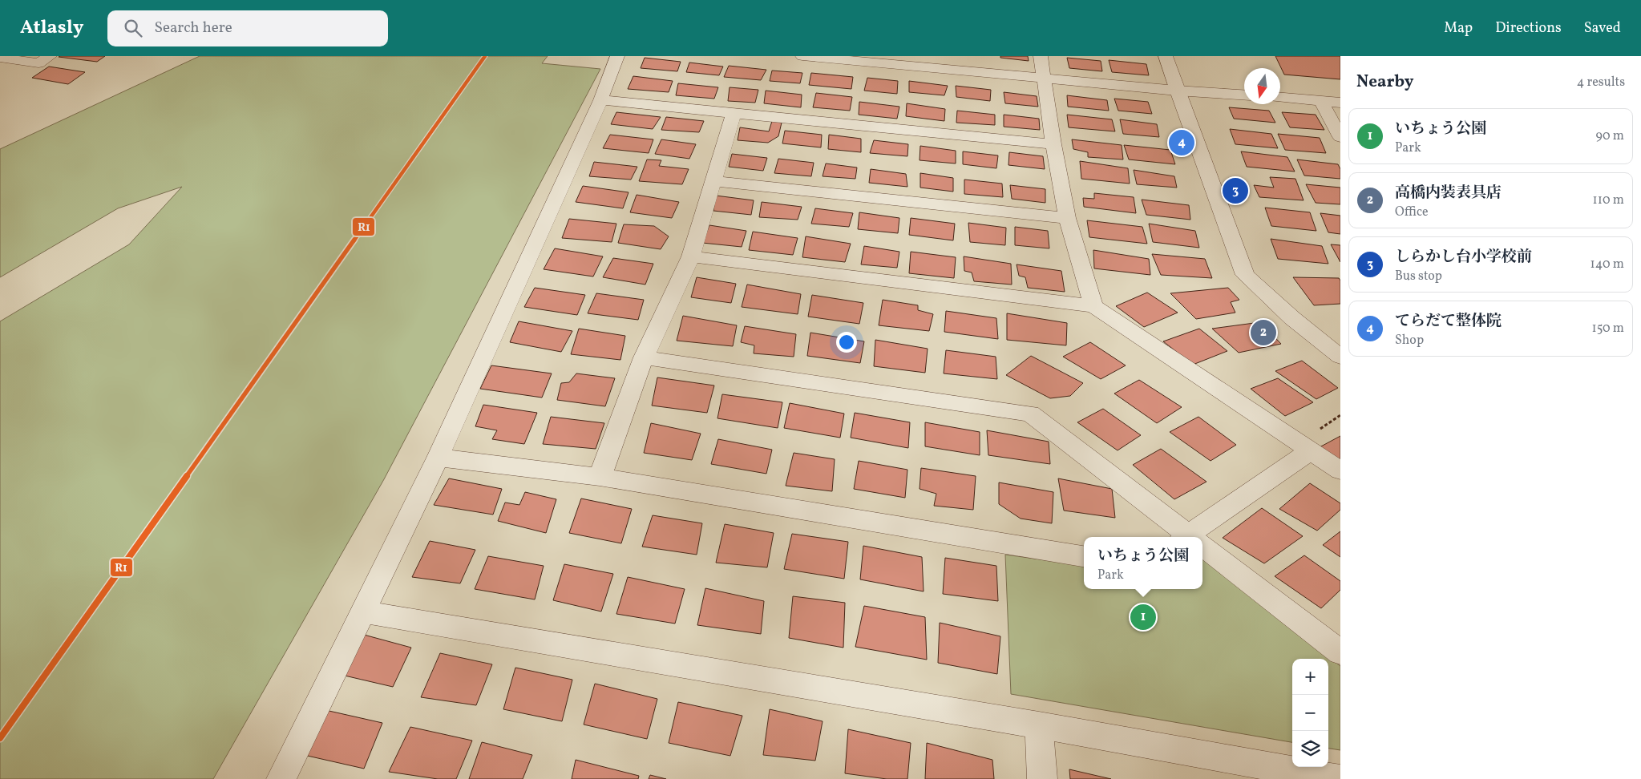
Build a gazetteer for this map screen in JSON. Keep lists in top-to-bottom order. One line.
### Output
{"lines":["transit line R1"],"north":"bottom","page":{"header":"Atlasly","search":"Search here","nav":["Map","Directions","Saved"],"heading":["Nearby","4 results"],"list":[{"mark":"1","name":"いちょう公園","note":"Park","value":"90 m"},{"mark":"2","name":"高橋内装表具店","note":"Office","value":"110 m"},{"mark":"3","name":"しらかし台小学校前","note":"Bus stop","value":"140 m"},{"mark":"4","name":"てらだて整体院","note":"Shop","value":"150 m"}],"pins":["4","3","2","1"],"popup":["いちょう公園","Park"],"map_buttons":["+","−"]}}
